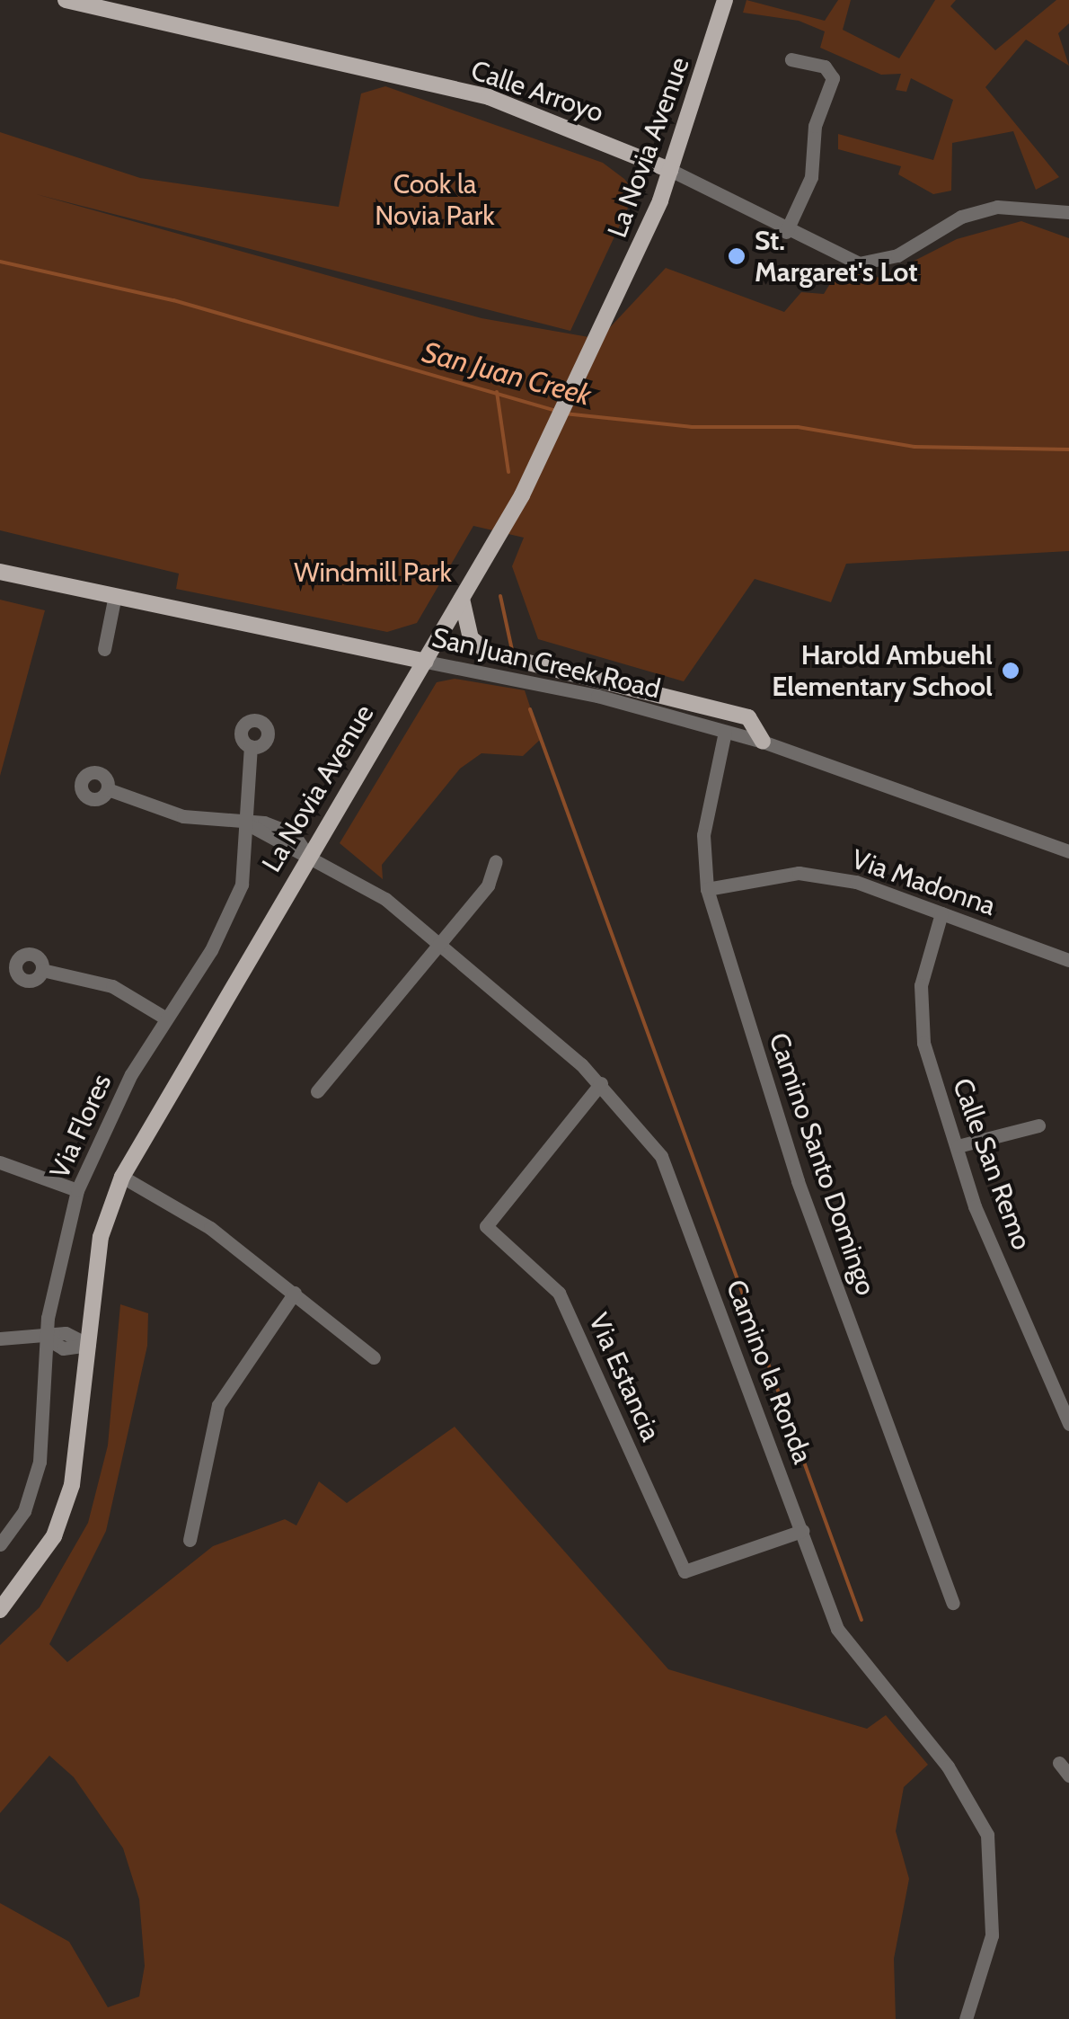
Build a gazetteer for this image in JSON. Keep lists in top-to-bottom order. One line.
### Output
{"streets":{"main road":["Calle Arroyo","La Novia Avenue","San Juan Creek Road"],"street":["Via Madonna","Via Flores","Camino Santo Domingo","Calle San Remo","Camino la Ronda","Via Estancia"]},"crossings":[["Calle Arroyo","La Novia Avenue"],["La Novia Avenue","San Juan Creek Road"],["La Novia Avenue","Camino la Ronda"],["San Juan Creek Road","Camino Santo Domingo"],["Via Madonna","Camino Santo Domingo"],["Via Madonna","Calle San Remo"],["Via Flores","Camino la Ronda"],["Camino la Ronda","Via Estancia"]],"water":["San Juan Creek"],"parks":["Cook la Novia Park","Windmill Park"],"places":["St. Margaret's Lot","Harold Ambuehl Elementary School"]}
